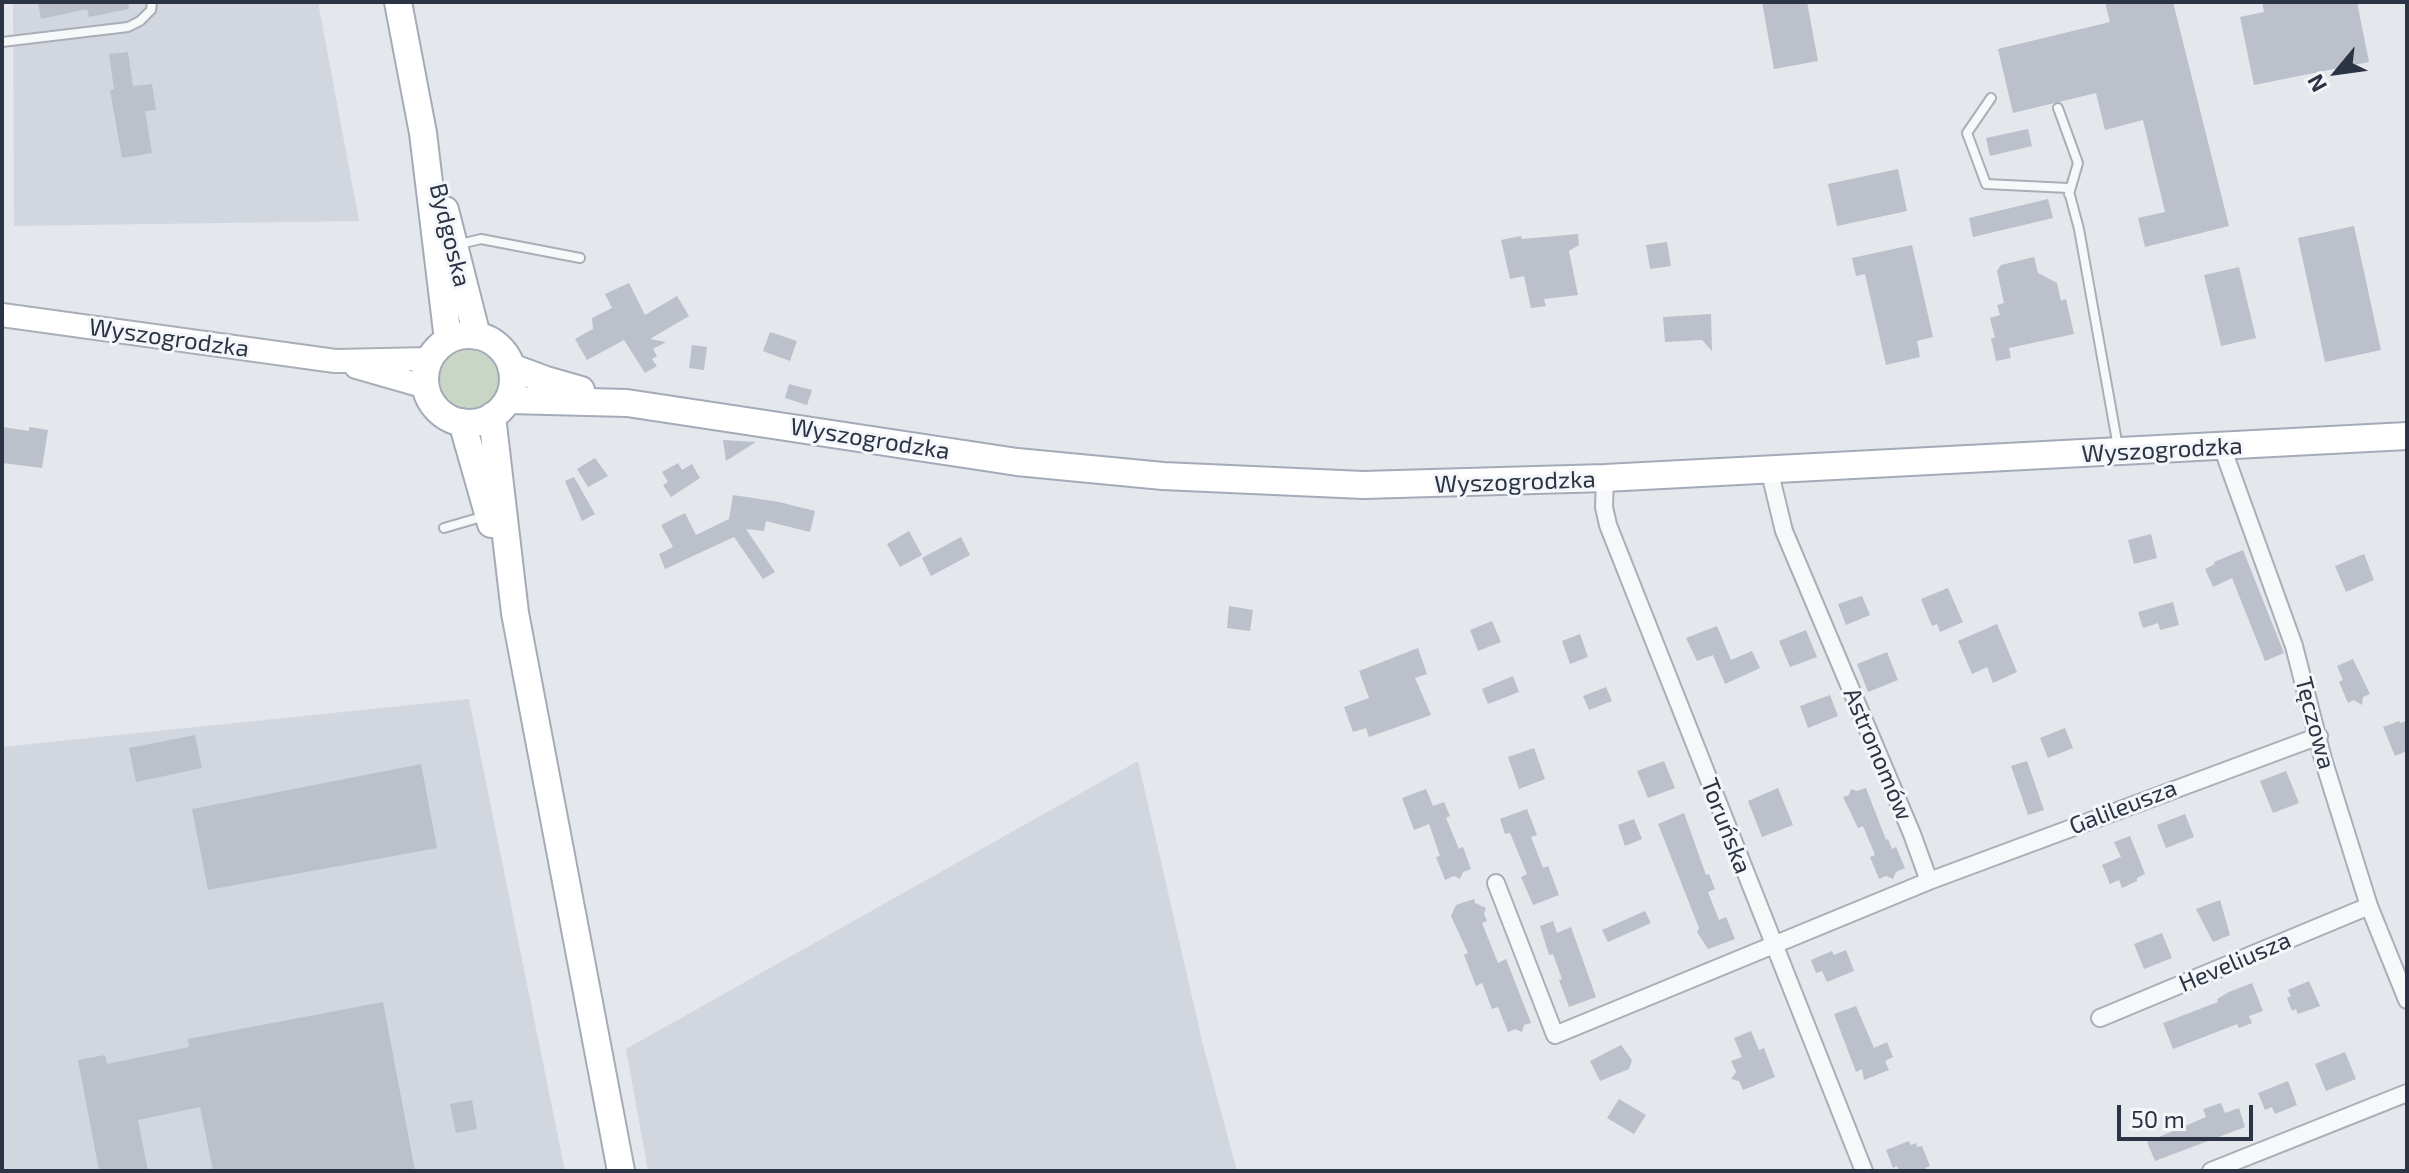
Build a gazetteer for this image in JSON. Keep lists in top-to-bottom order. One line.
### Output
{"streets":{"main road":["Bydgoska","Wyszogrodzka"],"street":["Tęczowa","Astronomów","Galileusza","Toruńska","Heveliusza"]},"crossings":[["Bydgoska","Wyszogrodzka"],["Wyszogrodzka","Tęczowa"],["Wyszogrodzka","Astronomów"],["Wyszogrodzka","Toruńska"],["Tęczowa","Galileusza"],["Tęczowa","Heveliusza"],["Astronomów","Galileusza"]],"scale_bar":"50 m","north":"bottom left"}
